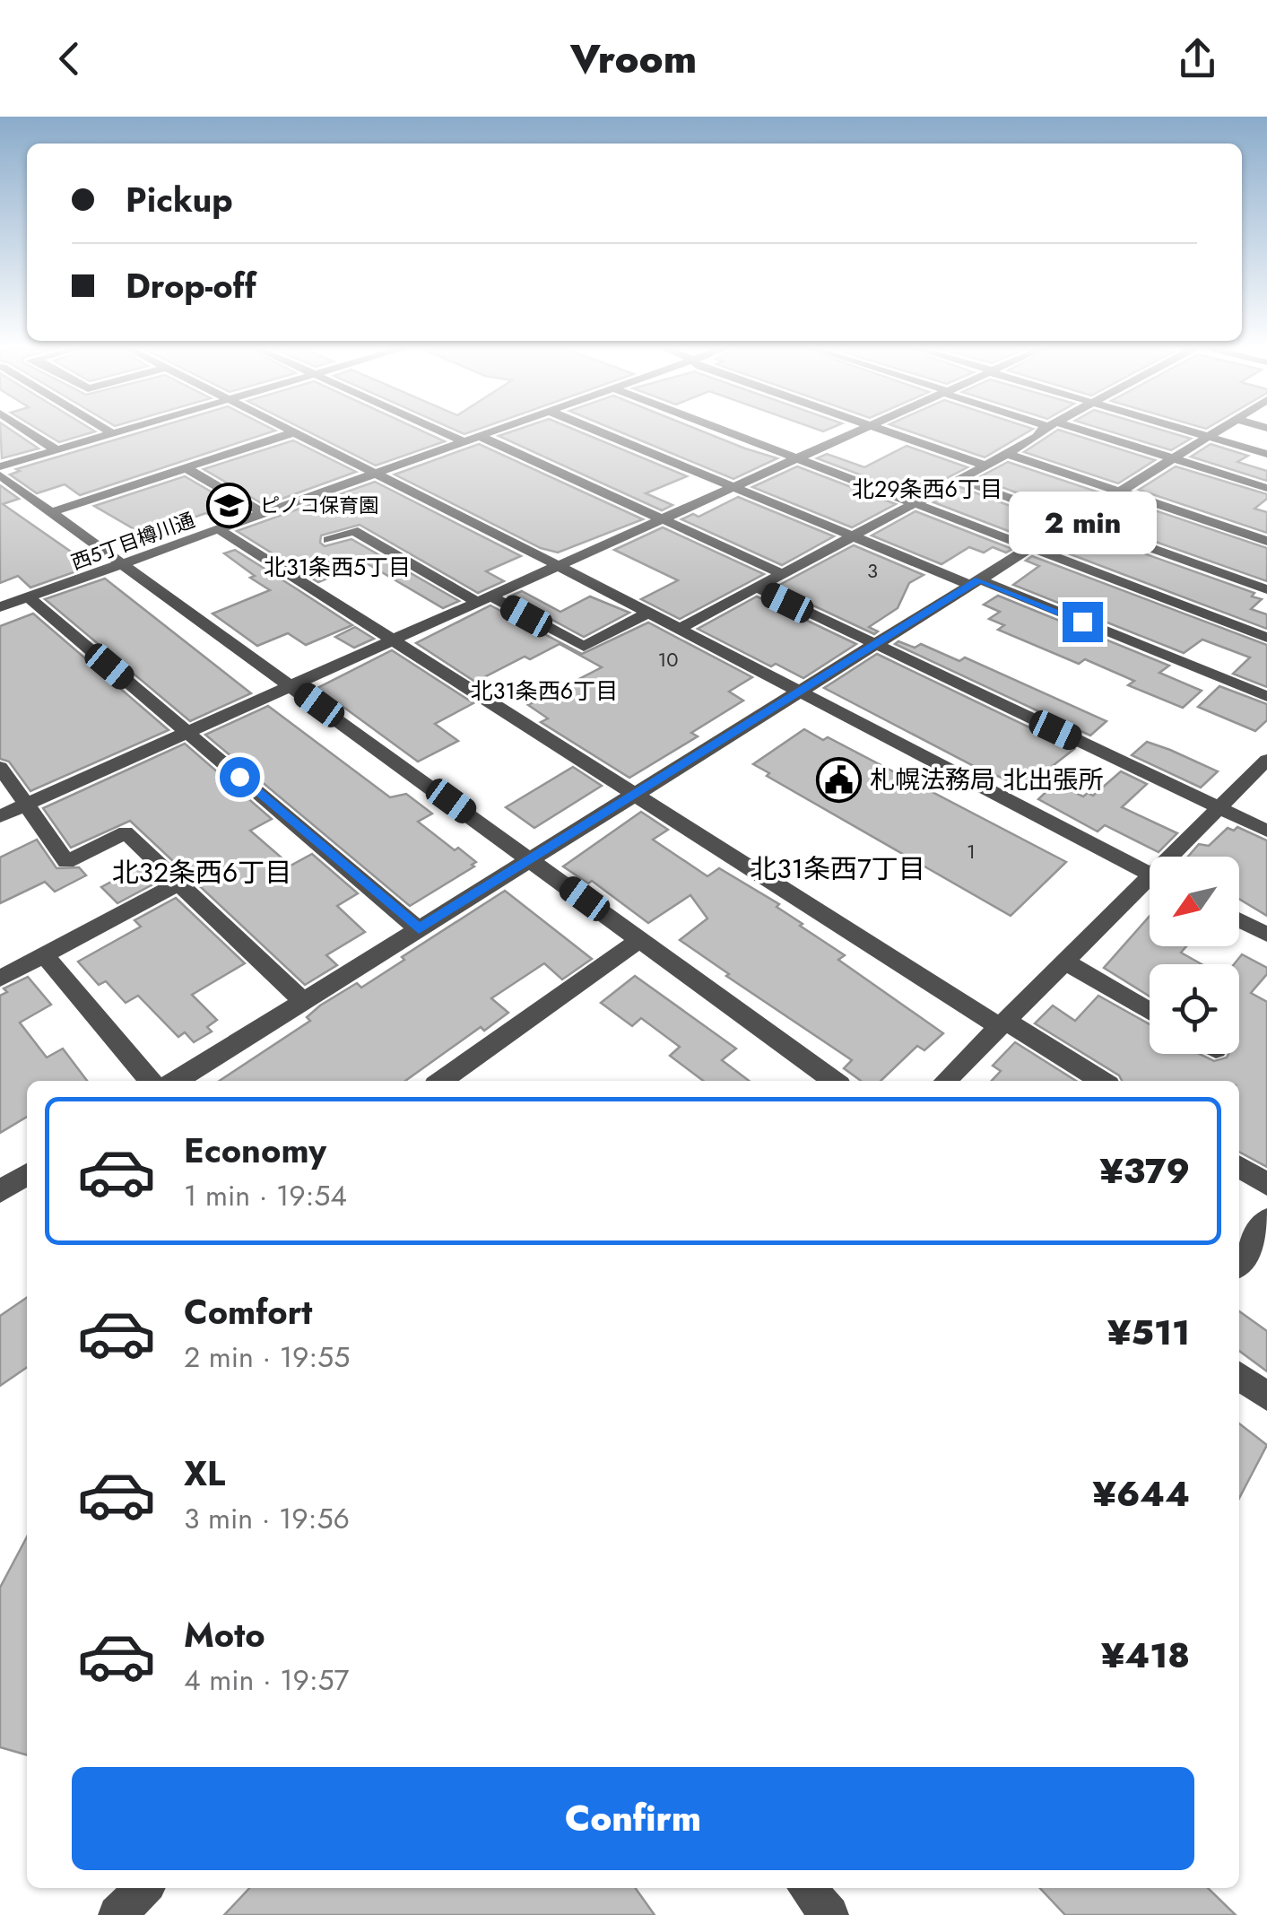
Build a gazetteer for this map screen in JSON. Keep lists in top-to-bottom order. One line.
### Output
{"streets":{"street":["西5丁目樽川通"]},"districts":["北29条西6丁目","北31条西5丁目","北31条西6丁目","北31条西7丁目","北32条西6丁目"],"places":{"school or university":["ピノコ保育園"],"public building":["札幌法務局 北出張所"]},"house_numbers":["3","10","1"],"north":"bottom left","page":{"header":"Vroom","banner":["Pickup","Drop-off"],"bubble":"2 min","list":[{"name":"Economy","note":"1 min · 19:54","value":"¥379"},{"name":"Comfort","note":"2 min · 19:55","value":"¥511"},{"name":"XL","note":"3 min · 19:56","value":"¥644"},{"name":"Moto","note":"4 min · 19:57","value":"¥418"}],"buttons":"Confirm"}}
